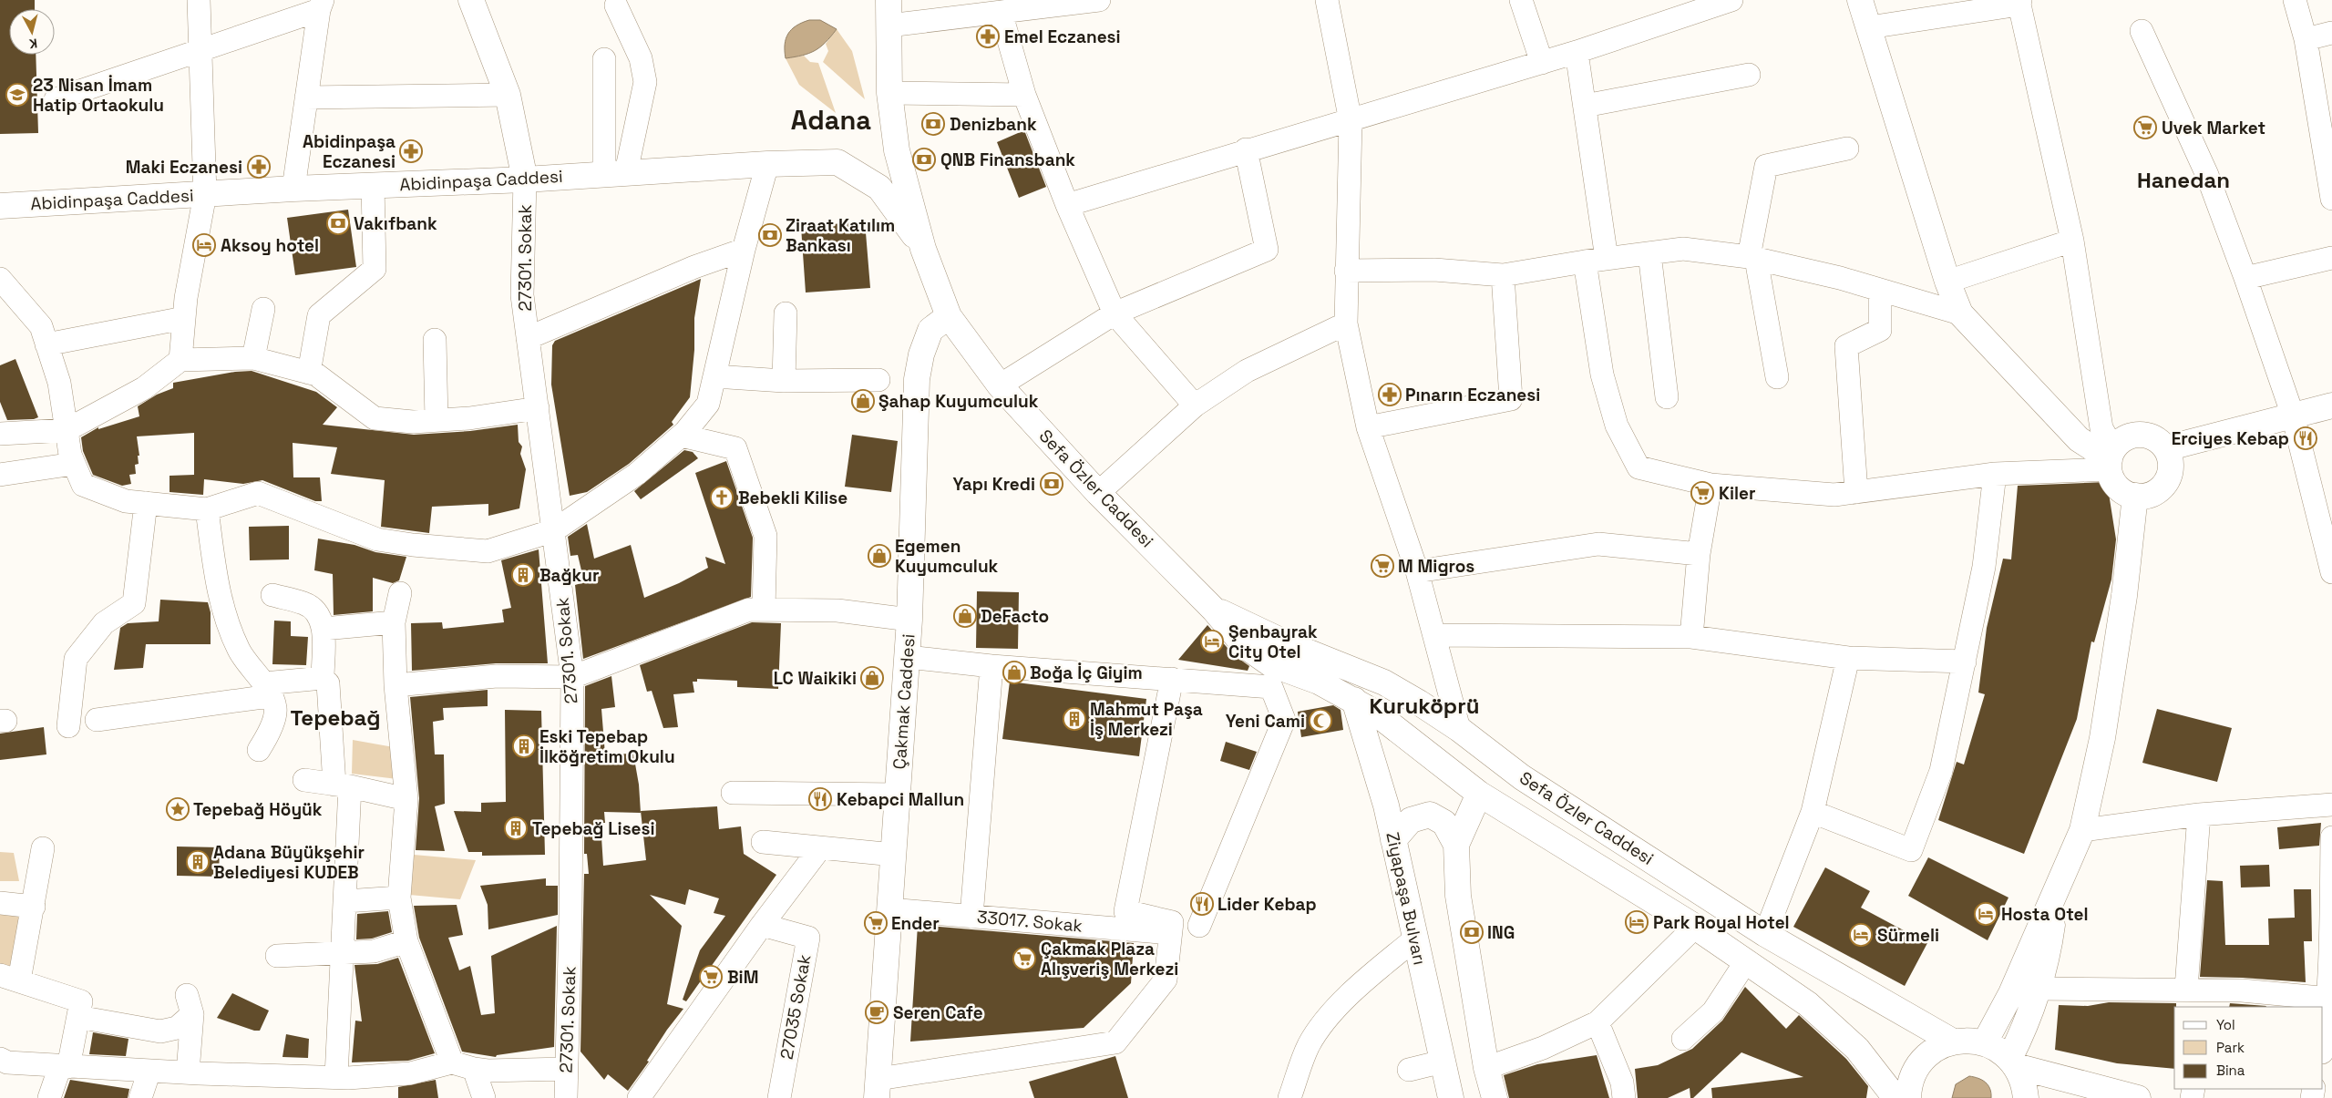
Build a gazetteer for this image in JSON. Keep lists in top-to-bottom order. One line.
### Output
{"streets":{"main road":["Abidinpaşa Caddesi","Sefa Özler Caddesi","Çakmak Caddesi","Ziyapaşa Bulvarı"],"street":["27301. Sokak","33017. Sokak","27035 Sokak"]},"crossings":[["Abidinpaşa Caddesi","27301. Sokak"],["Abidinpaşa Caddesi","Sefa Özler Caddesi"],["Sefa Özler Caddesi","Çakmak Caddesi"],["Sefa Özler Caddesi","Ziyapaşa Bulvarı"],["Çakmak Caddesi","33017. Sokak"]],"districts":["Adana","Hanedan","Kuruköprü","Tepebağ"],"places":{"pharmacy":["Emel Eczanesi","Abidinpaşa Eczanesi","Maki Eczanesi","Pınarın Eczanesi"],"school or university":["23 Nisan İmam Hatip Ortaokulu"],"bank":["Denizbank","QNB Finansbank","Vakıfbank","Ziraat Katılım Bankası","Yapı Kredi","ING"],"supermarket":["Uvek Market","Kiler","M Migros","Ender","Çakmak Plaza Alışveriş Merkezi","BiM"],"hotel":["Aksoy hotel","Şenbayrak City Otel","Hosta Otel","Park Royal Hotel","Sürmeli"],"shop":["Şahap Kuyumculuk","Egemen Kuyumculuk","DeFacto","Boğa İç Giyim","LC Waikiki"],"restaurant":["Erciyes Kebap","Kebapci Mallun","Lider Kebap"],"church":["Bebekli Kilise"],"building":["Bağkur","Mahmut Paşa İş Merkezi","Eski Tepebap İlköğretim Okulu","Tepebağ Lisesi","Adana Büyükşehir Belediyesi KUDEB"],"mosque":["Yeni Cami"],"place":["Tepebağ Höyük"],"cafe":["Seren Cafe"]},"legend":["Yol","Park","Bina"],"north":"bottom"}
